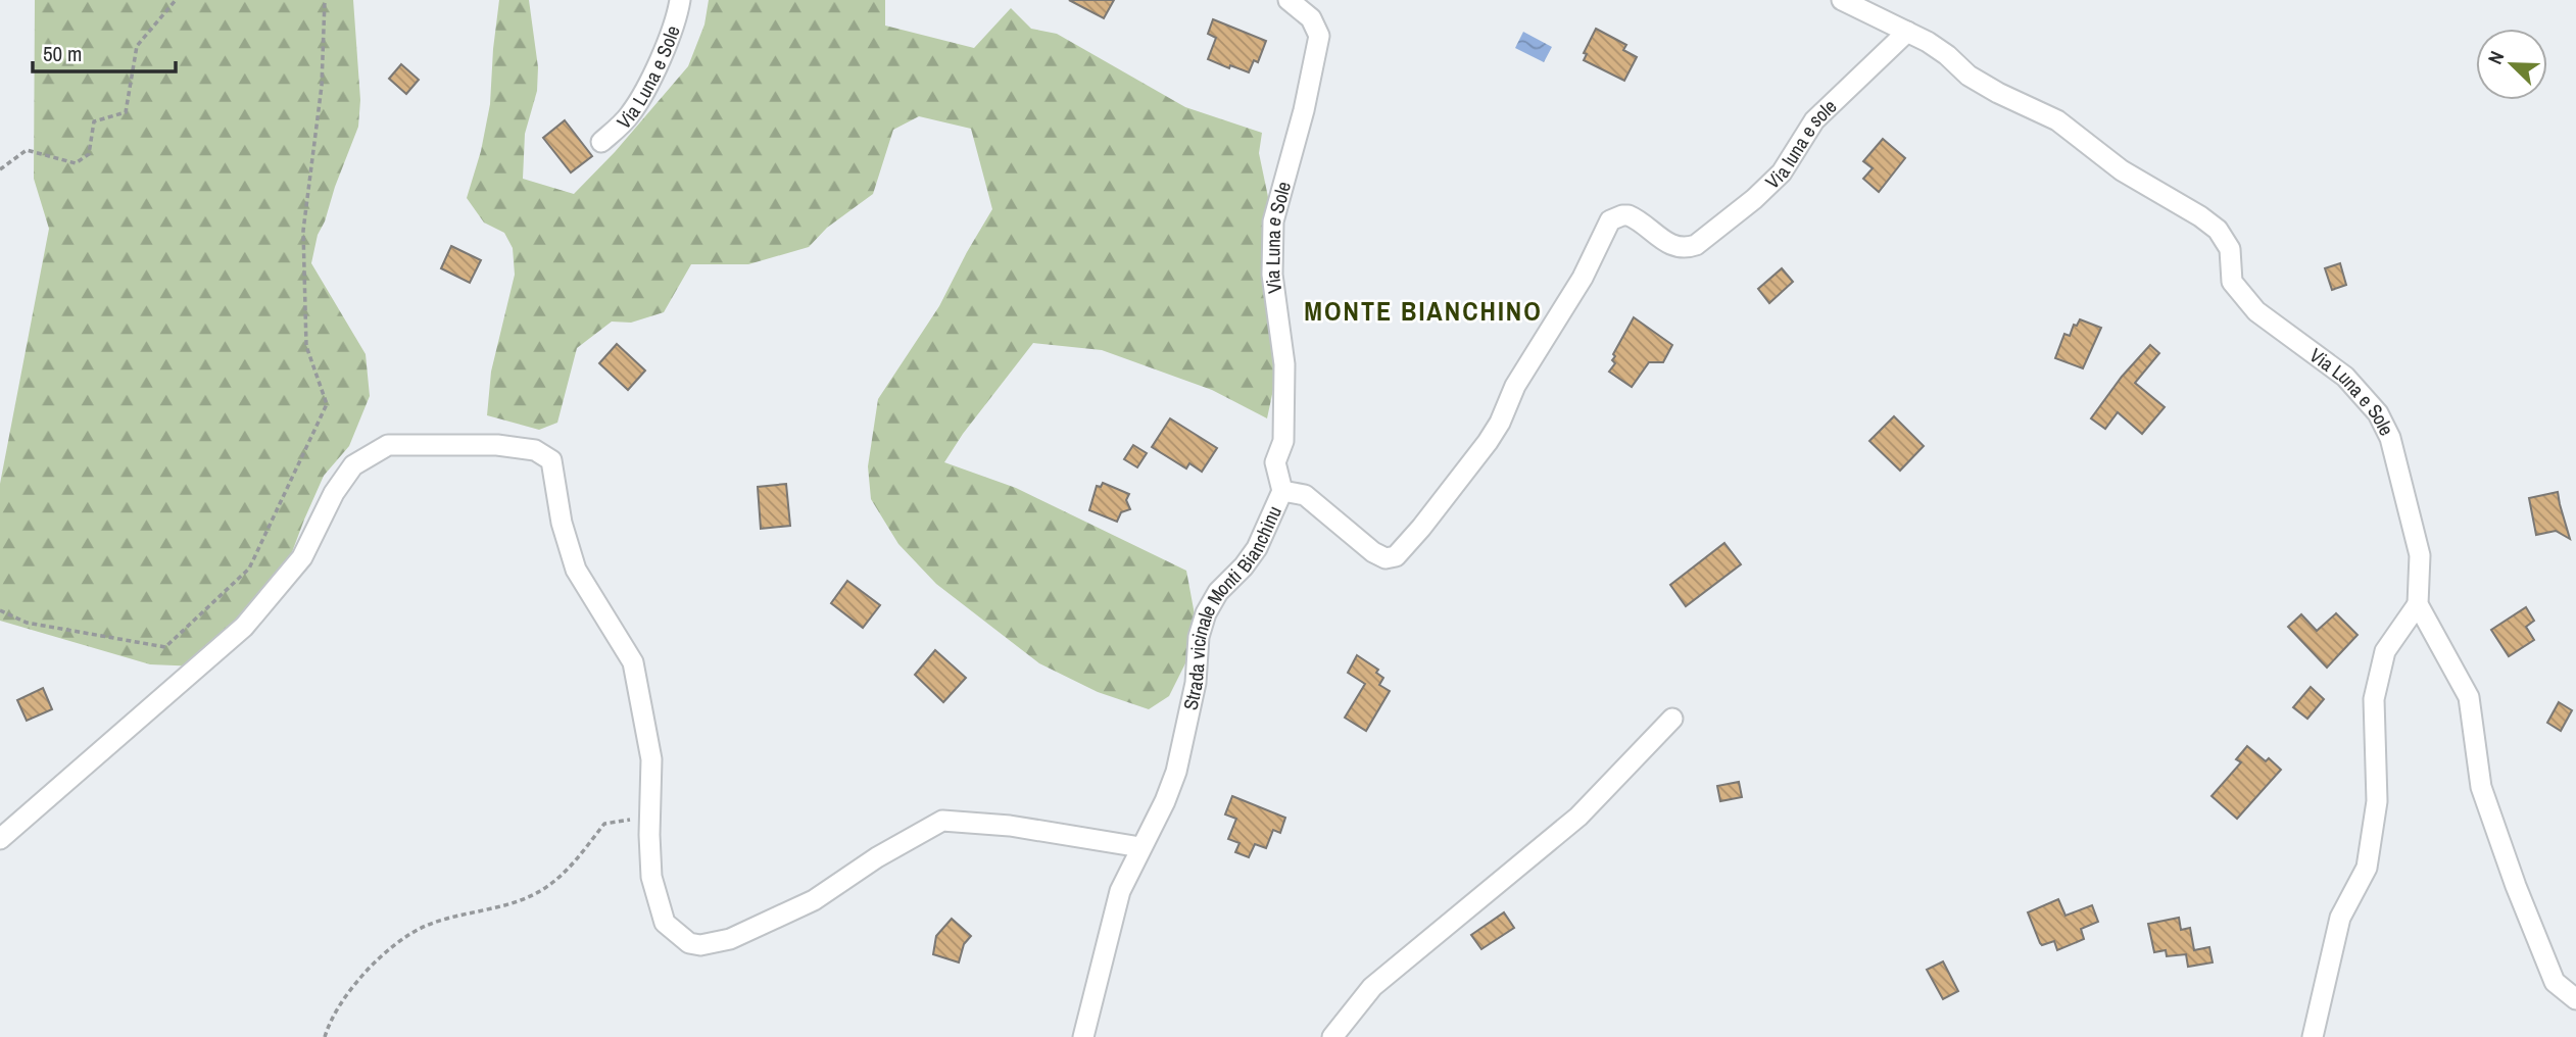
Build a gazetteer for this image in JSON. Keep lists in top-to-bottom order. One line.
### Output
{"streets":{"street":["Via Luna e Sole","Via luna e sole","Strada vicinale Monti Bianchinu"]},"crossings":[["Via Luna e Sole","Via luna e sole"],["Via Luna e Sole","Strada vicinale Monti Bianchinu"],["Via luna e sole","Strada vicinale Monti Bianchinu"]],"districts":["MONTE BIANCHINO"],"scale_bar":"50 m","north":"top left"}
